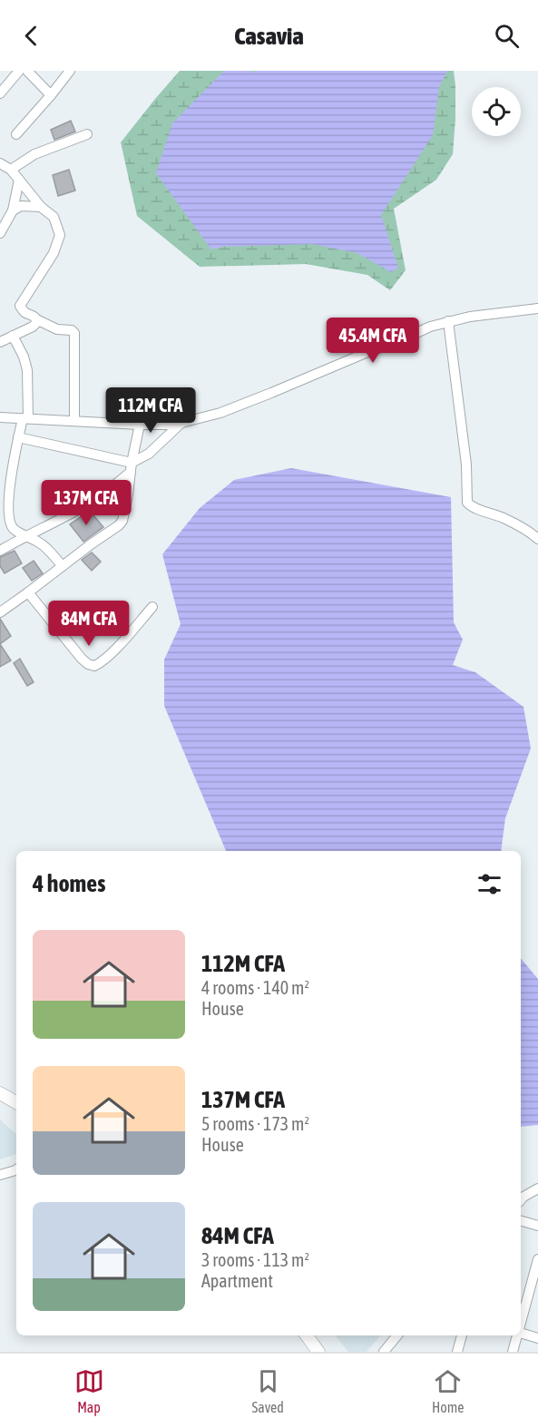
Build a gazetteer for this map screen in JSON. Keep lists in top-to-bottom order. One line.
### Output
{"page":{"header":"Casavia","price":["45.4M CFA","112M CFA","137M CFA","84M CFA"],"heading":"4 homes","list":[{"name":"112M CFA","note":"4 rooms · 140 m² · House"},{"name":"137M CFA","note":"5 rooms · 173 m² · House"},{"name":"84M CFA","note":"3 rooms · 113 m² · Apartment"}],"tabs":["Map","Saved","Home"]}}
